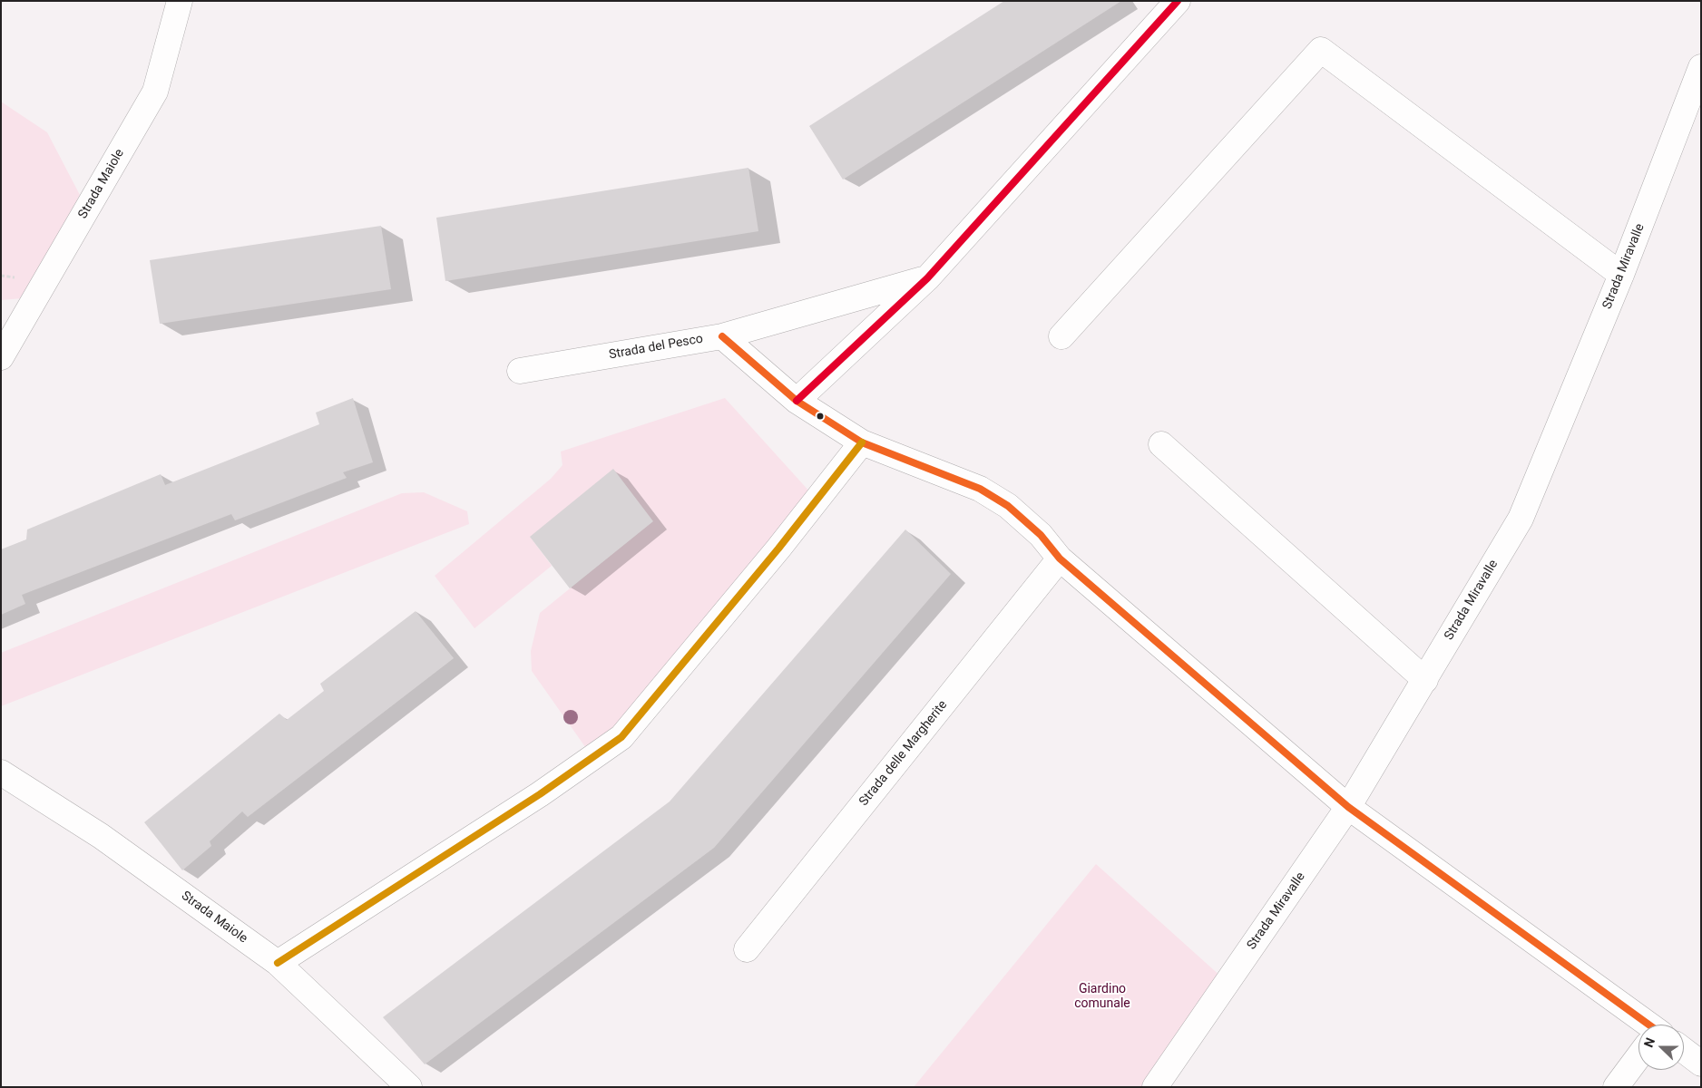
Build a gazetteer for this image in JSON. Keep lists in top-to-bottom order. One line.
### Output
{"streets":{"street":["Strada Maiole","Strada Miravalle","Strada del Pesco","Strada delle Margherite"]},"parks":["Giardino comunale"],"north":"left"}
